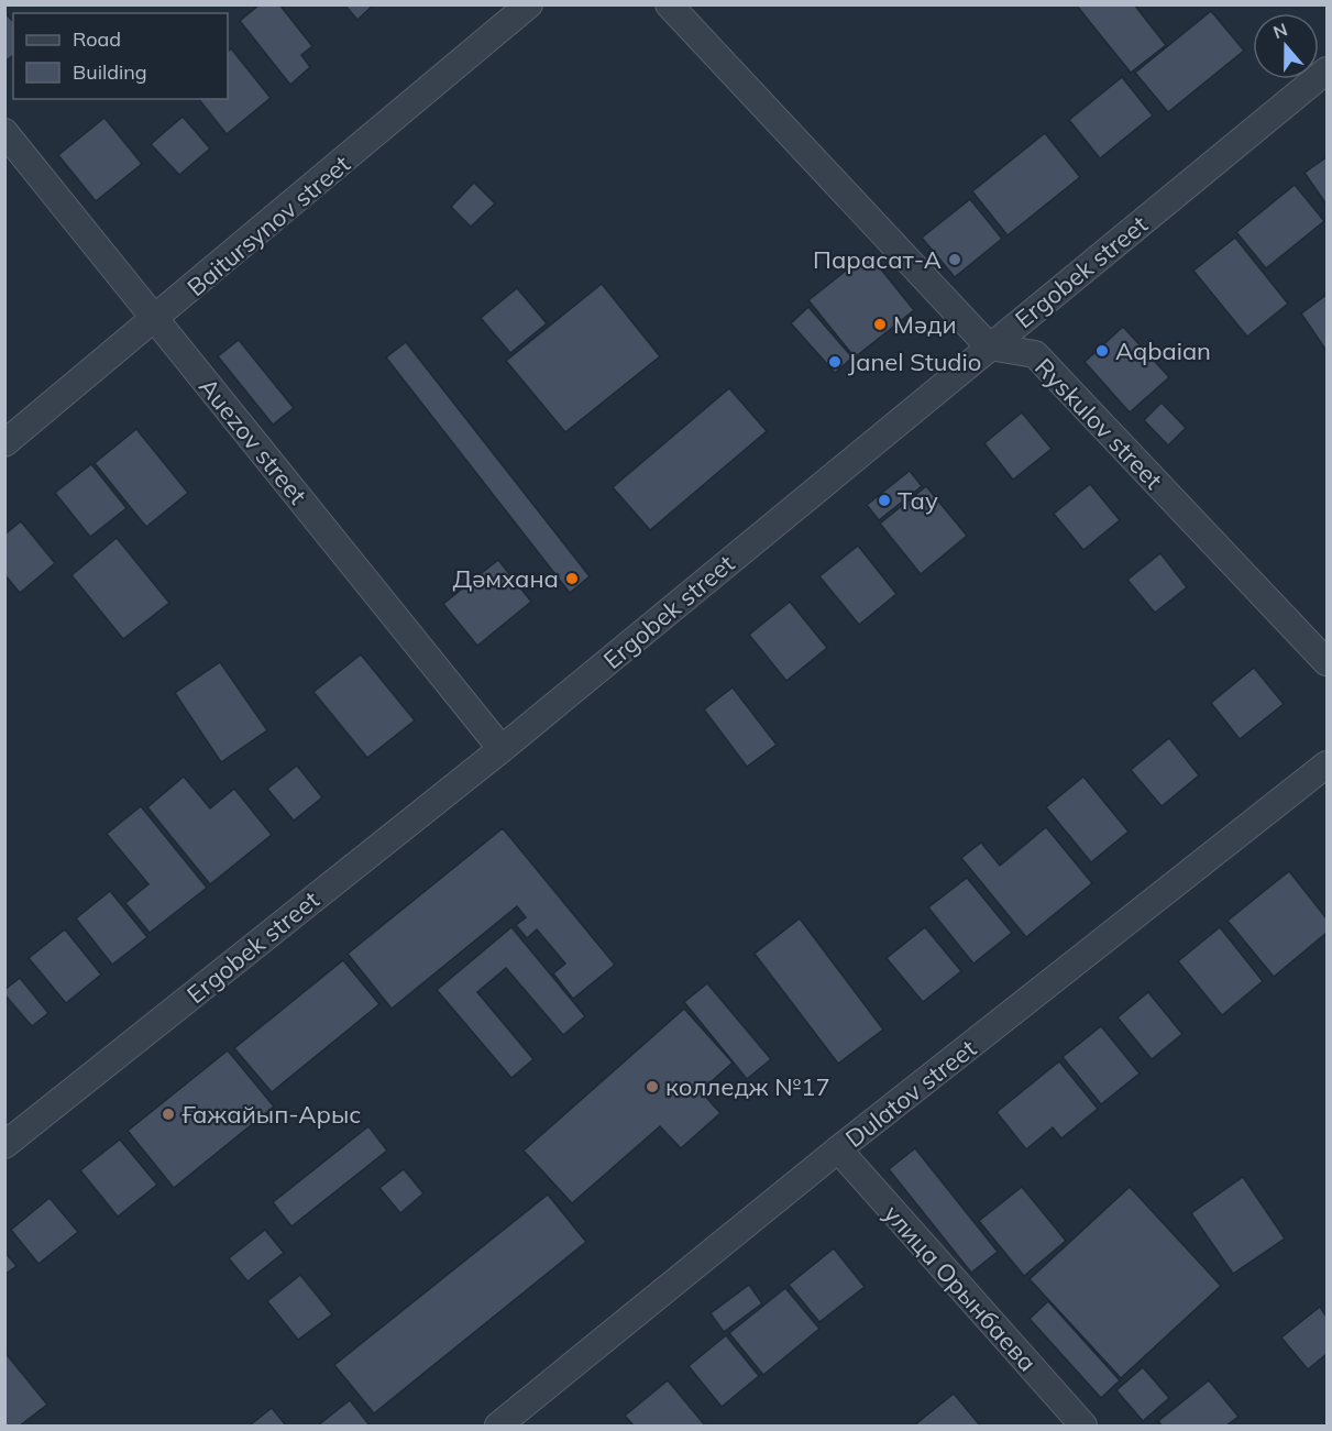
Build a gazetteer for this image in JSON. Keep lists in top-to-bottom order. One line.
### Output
{"streets":{"street":["Baitursynov street","Ergobek street","Ryskulov street","Auezov street","Dulatov street","улица Орынбаева"]},"crossings":[["Baitursynov street","Auezov street"],["Ergobek street","Ryskulov street"],["Ergobek street","Auezov street"],["Dulatov street","улица Орынбаева"]],"places":["Парасат-А","Мәди","Aqbaian","Janel Studio","Тау","Дәмхана","колледж №17","Ғажайып-Арыс"],"legend":["Road","Building"],"north":"top"}
